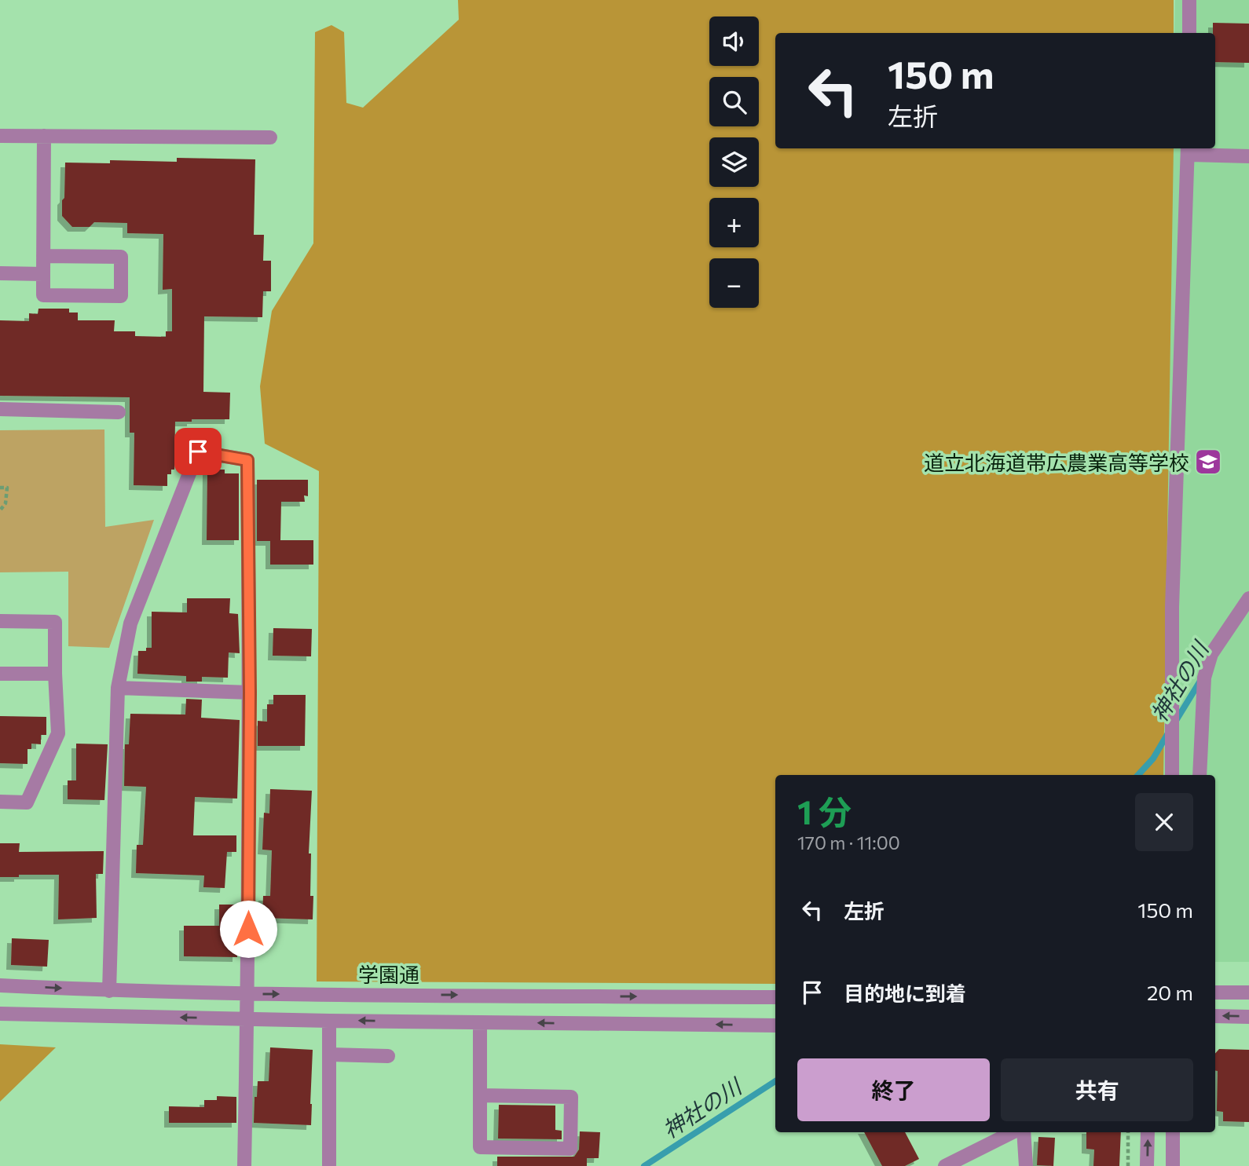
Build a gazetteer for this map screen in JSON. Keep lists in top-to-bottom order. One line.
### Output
{"streets":{"street":["学園通"]},"water":["神社の川"],"places":{"school or university":["道立北海道帯広農業高等学校"]},"page":{"map_buttons":["+","−"],"turn":["150 m","左折"],"heading":["1 分","170 m · 11:00"],"list":[{"name":"左折","value":"150 m"},{"name":"目的地に到着","value":"20 m"}],"buttons":["終了","共有"]}}
